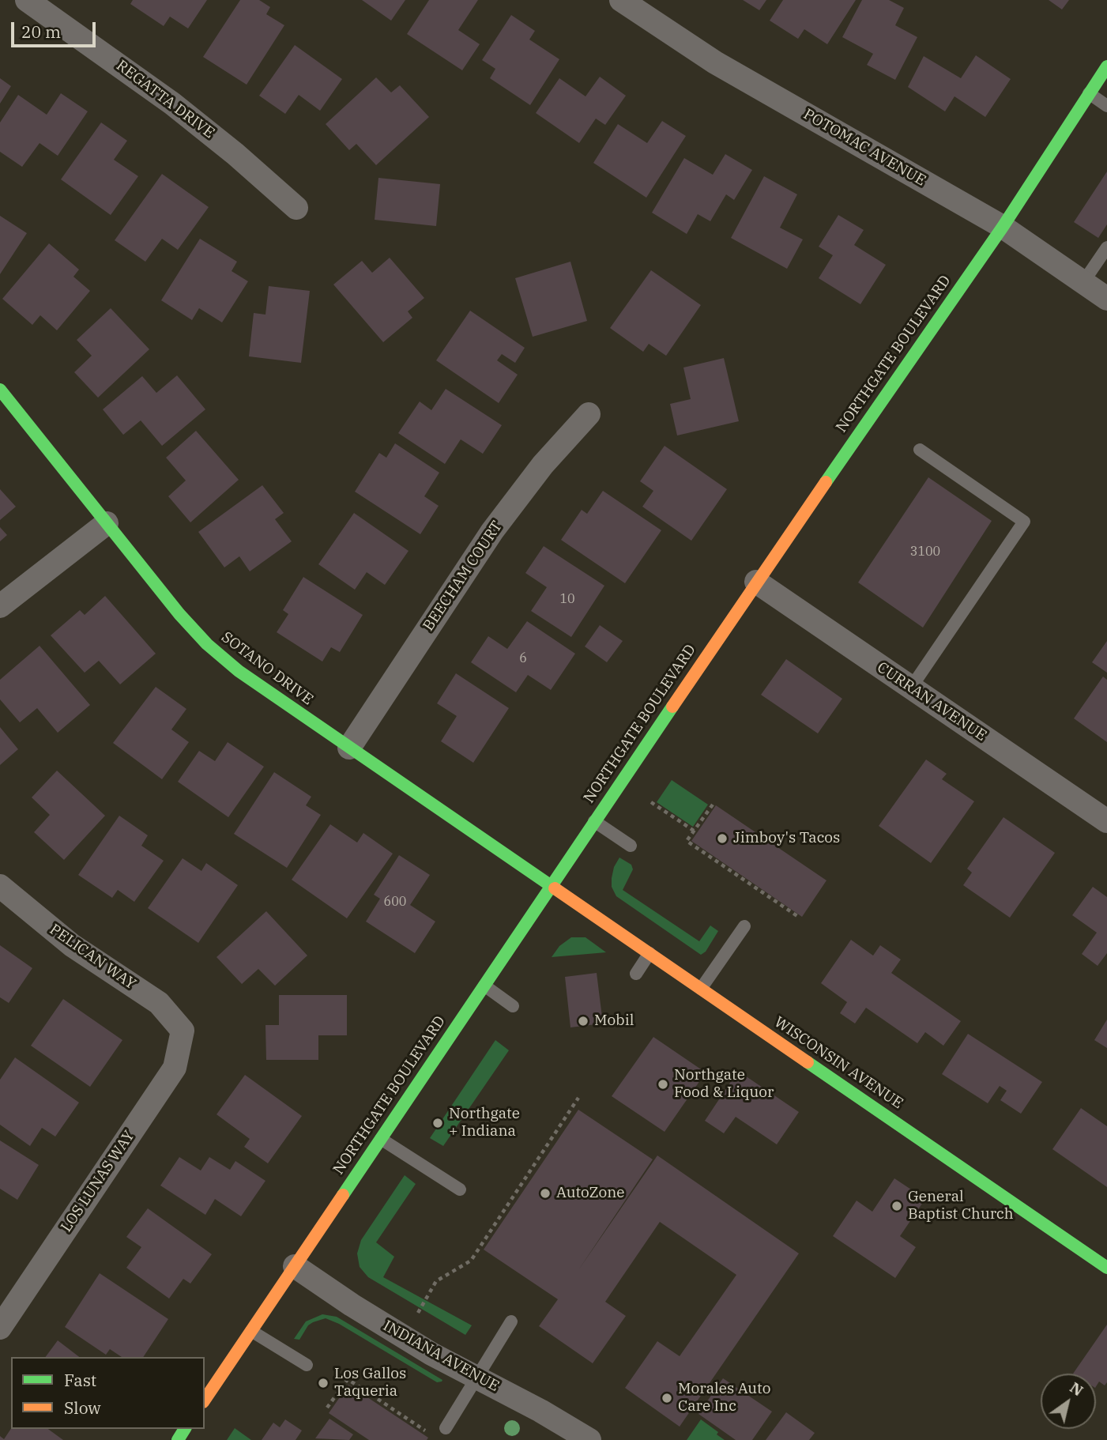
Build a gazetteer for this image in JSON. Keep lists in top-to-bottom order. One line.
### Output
{"streets":{"main road":["NORTHGATE BOULEVARD","SOTANO DRIVE","WISCONSIN AVENUE"],"street":["REGATTA DRIVE","POTOMAC AVENUE","BEECHAM COURT","CURRAN AVENUE","PELICAN WAY","LOS LUNAS WAY","INDIANA AVENUE"]},"crossings":[["POTOMAC AVENUE","NORTHGATE BOULEVARD"],["NORTHGATE BOULEVARD","SOTANO DRIVE"],["NORTHGATE BOULEVARD","CURRAN AVENUE"],["NORTHGATE BOULEVARD","WISCONSIN AVENUE"],["NORTHGATE BOULEVARD","INDIANA AVENUE"],["BEECHAM COURT","SOTANO DRIVE"],["SOTANO DRIVE","WISCONSIN AVENUE"],["PELICAN WAY","LOS LUNAS WAY"]],"places":["Jimboy's Tacos","Mobil","Northgate Food & Liquor","Northgate + Indiana","AutoZone","General Baptist Church","Los Gallos Taqueria","Morales Auto Care Inc"],"house_numbers":["3100","10","6","600"],"legend":["Fast","Slow"],"scale_bar":"20 m","north":"top right"}
